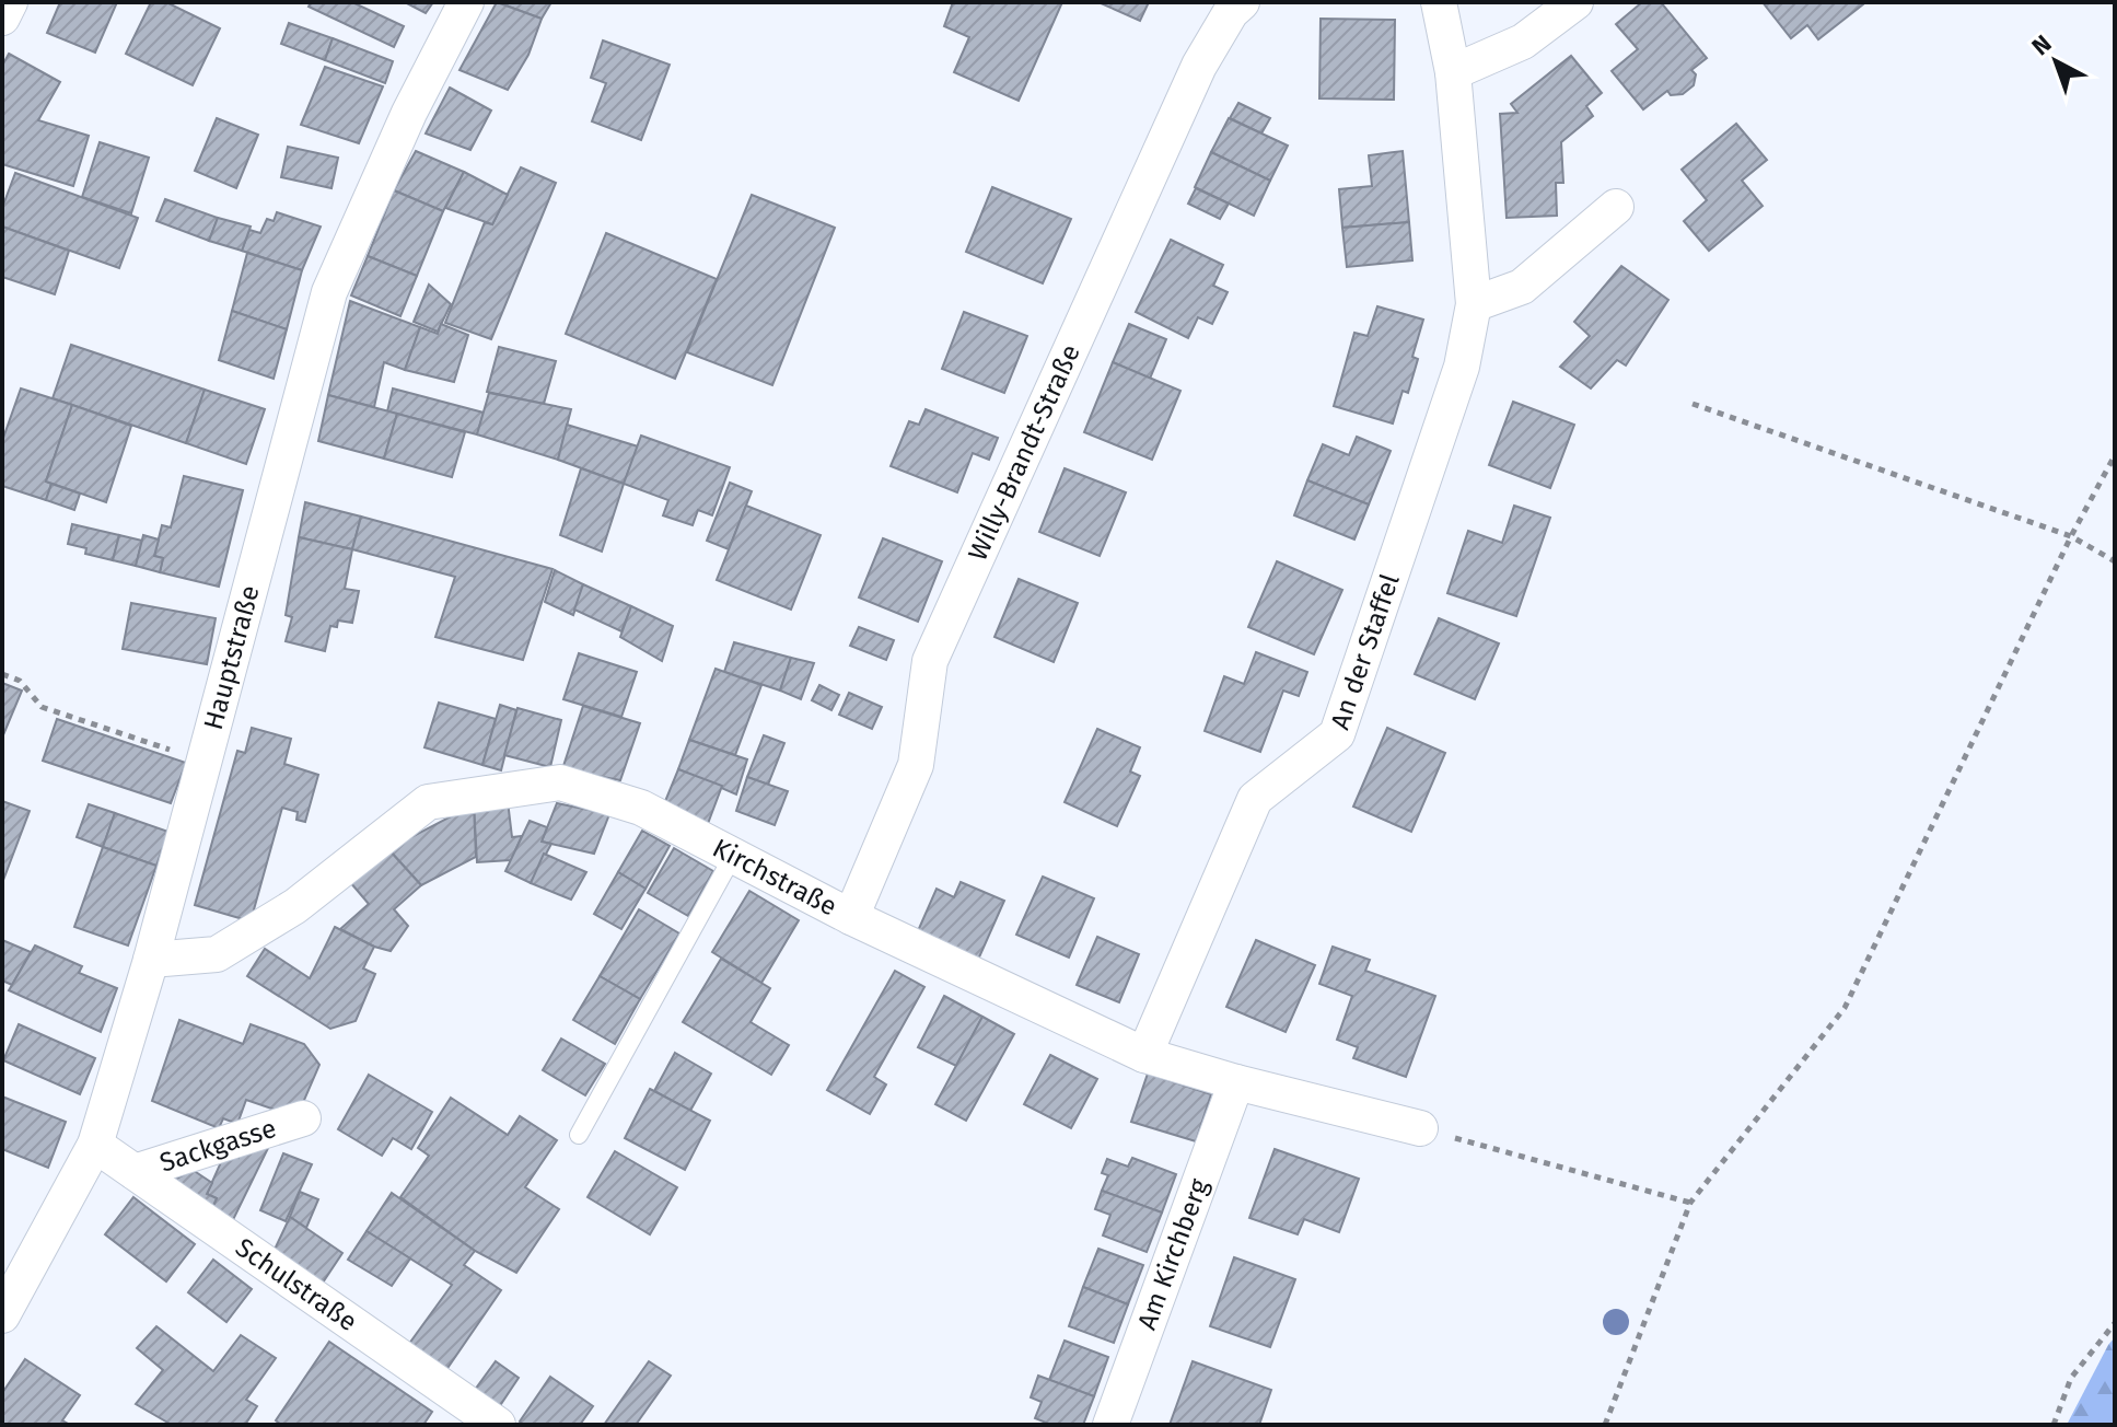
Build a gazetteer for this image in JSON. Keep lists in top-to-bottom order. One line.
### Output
{"streets":{"street":["Willy-Brandt-Straße","An der Staffel","Hauptstraße","Kirchstraße","Sackgasse","Am Kirchberg","Schulstraße"]},"crossings":[["Willy-Brandt-Straße","Kirchstraße"],["An der Staffel","Kirchstraße"],["Hauptstraße","Kirchstraße"],["Hauptstraße","Schulstraße"],["Kirchstraße","Am Kirchberg"],["Sackgasse","Schulstraße"]],"north":"top left"}
